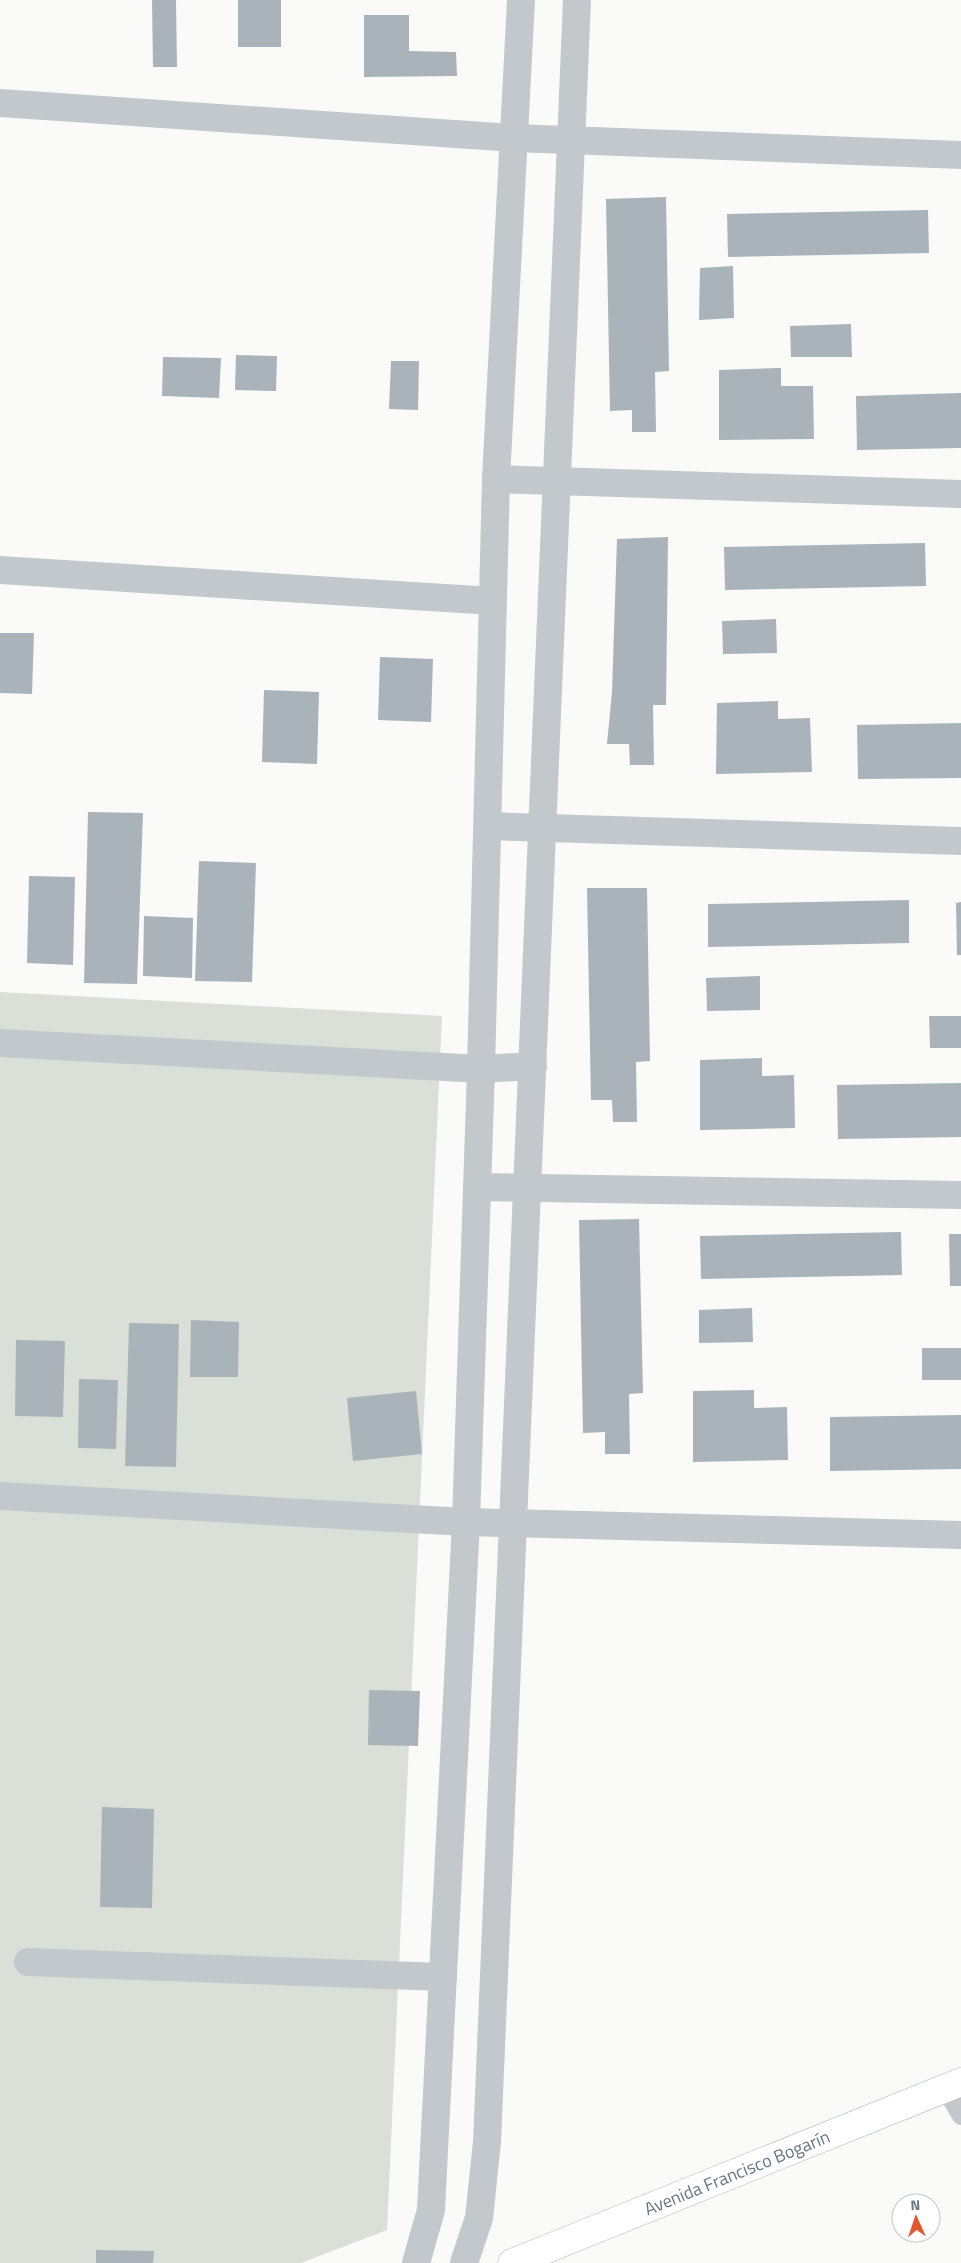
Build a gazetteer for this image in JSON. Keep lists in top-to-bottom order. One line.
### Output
{"streets":{"street":["Avenida Francisco Bogarín"]},"north":"top"}
